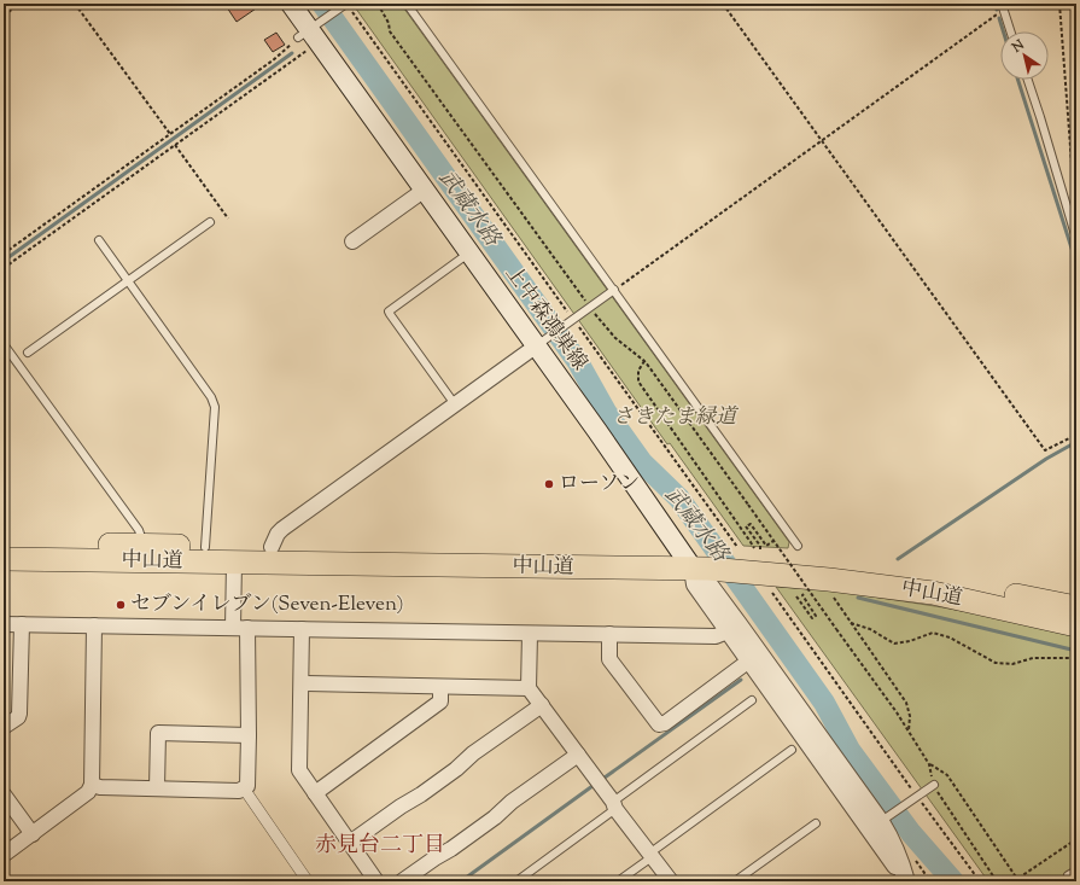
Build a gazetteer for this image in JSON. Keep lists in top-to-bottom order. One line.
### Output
{"streets":{"highway":["中山道"],"main road":["上中森鴻巣線"]},"crossings":[["上中森鴻巣線","中山道"]],"districts":["赤見台二丁目"],"water":["武蔵水路"],"parks":["さきたま緑道"],"places":["ローソン","セブンイレブン(Seven-Eleven)"],"north":"top left"}
